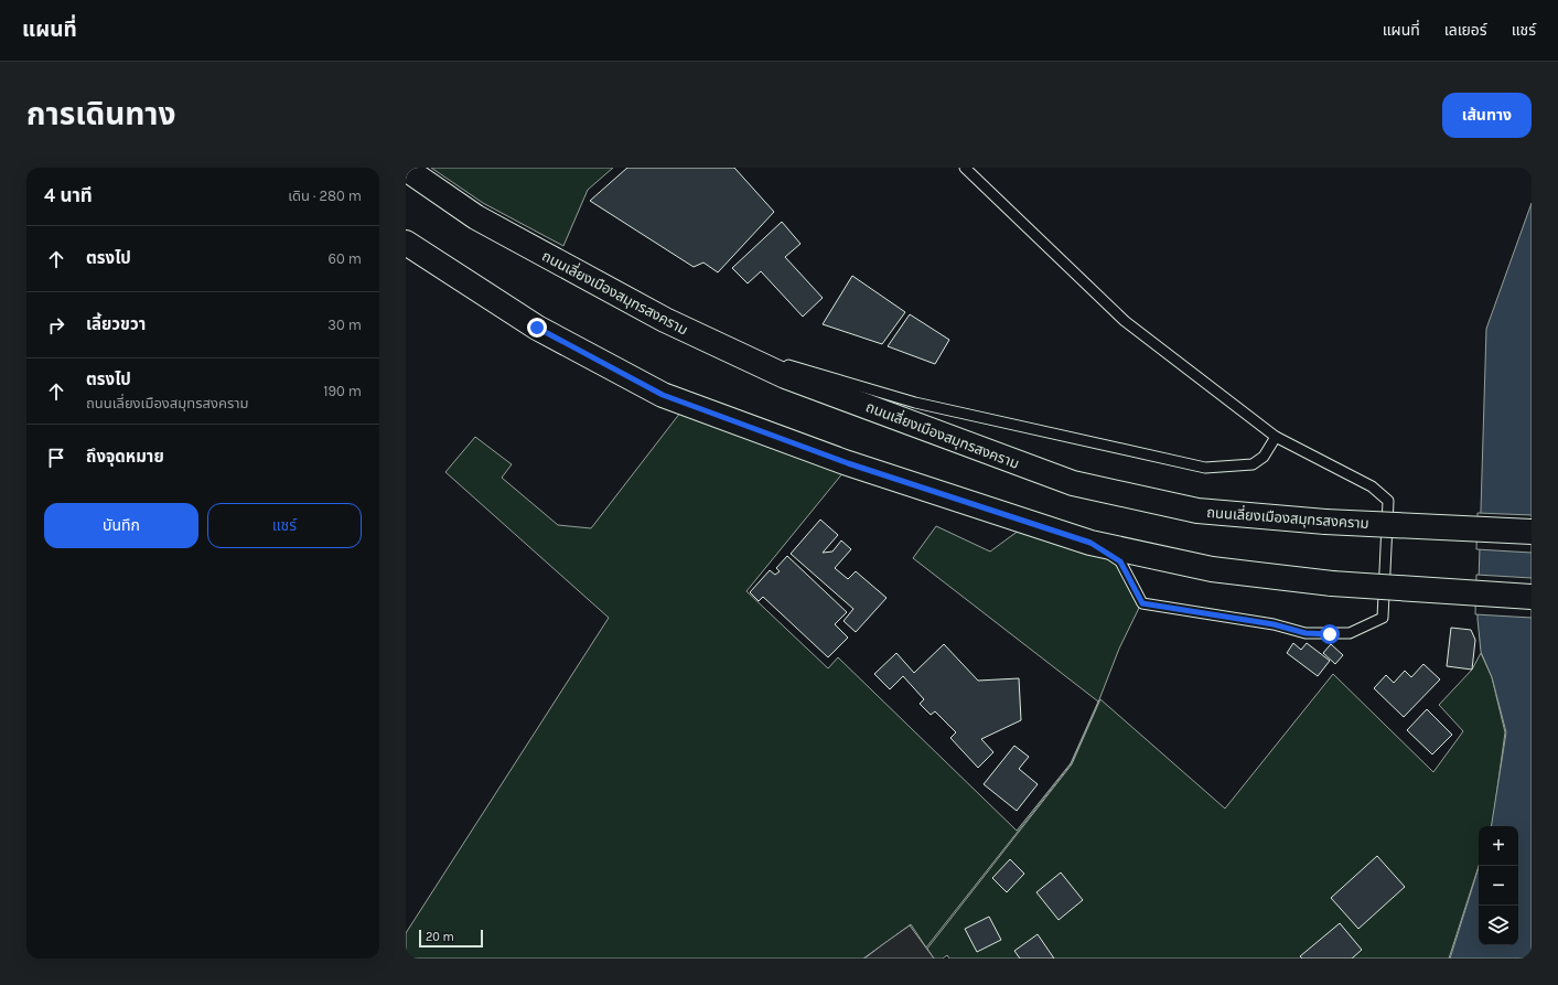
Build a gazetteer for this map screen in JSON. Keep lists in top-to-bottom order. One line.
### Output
{"streets":{"main road":["ถนนเลี่ยงเมืองสมุทรสงคราม"]},"scale_bar":"20 m","page":{"header":"แผนที่","nav":["แผนที่","เลเยอร์","แชร์"],"title":"การเดินทาง","buttons":["เส้นทาง",["บันทึก","แชร์"]],"heading":["4 นาที","เดิน · 280 m"],"list":[["ตรงไป","60 m"],["เลี้ยวขวา","30 m"],["ตรงไป","ถนนเลี่ยงเมืองสมุทรสงคราม","190 m"],"ถึงจุดหมาย"],"map_buttons":["+","−"],"scale":"20 m"}}
